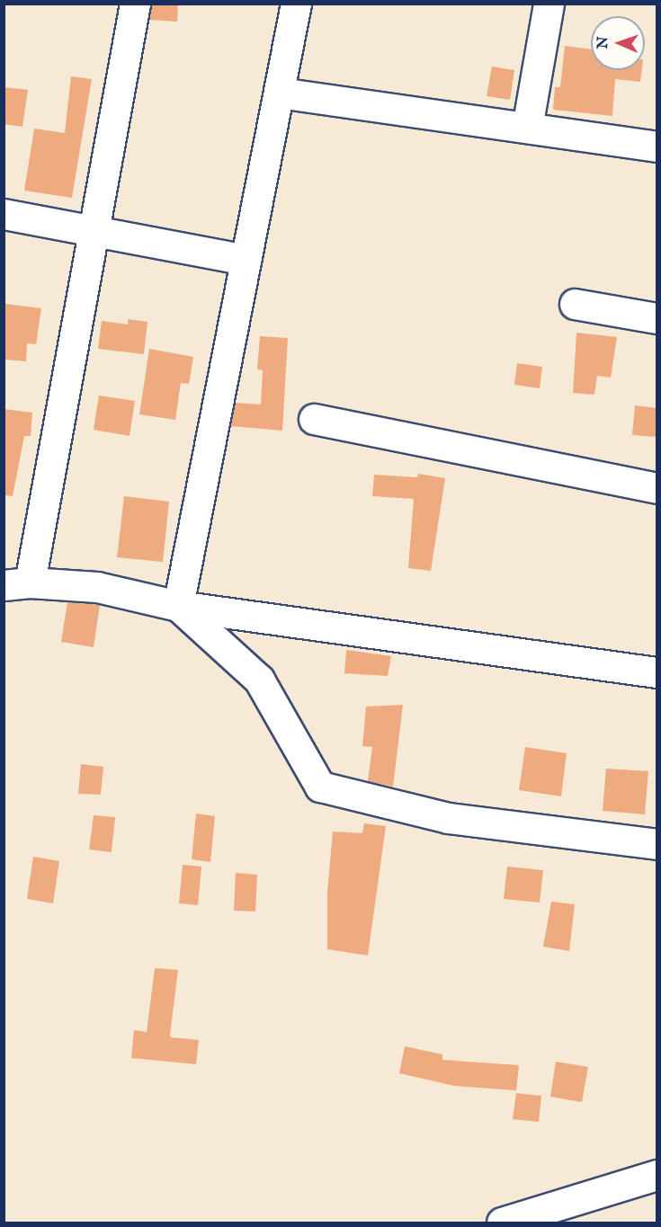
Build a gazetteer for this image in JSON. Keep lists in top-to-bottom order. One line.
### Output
{"north":"left"}
